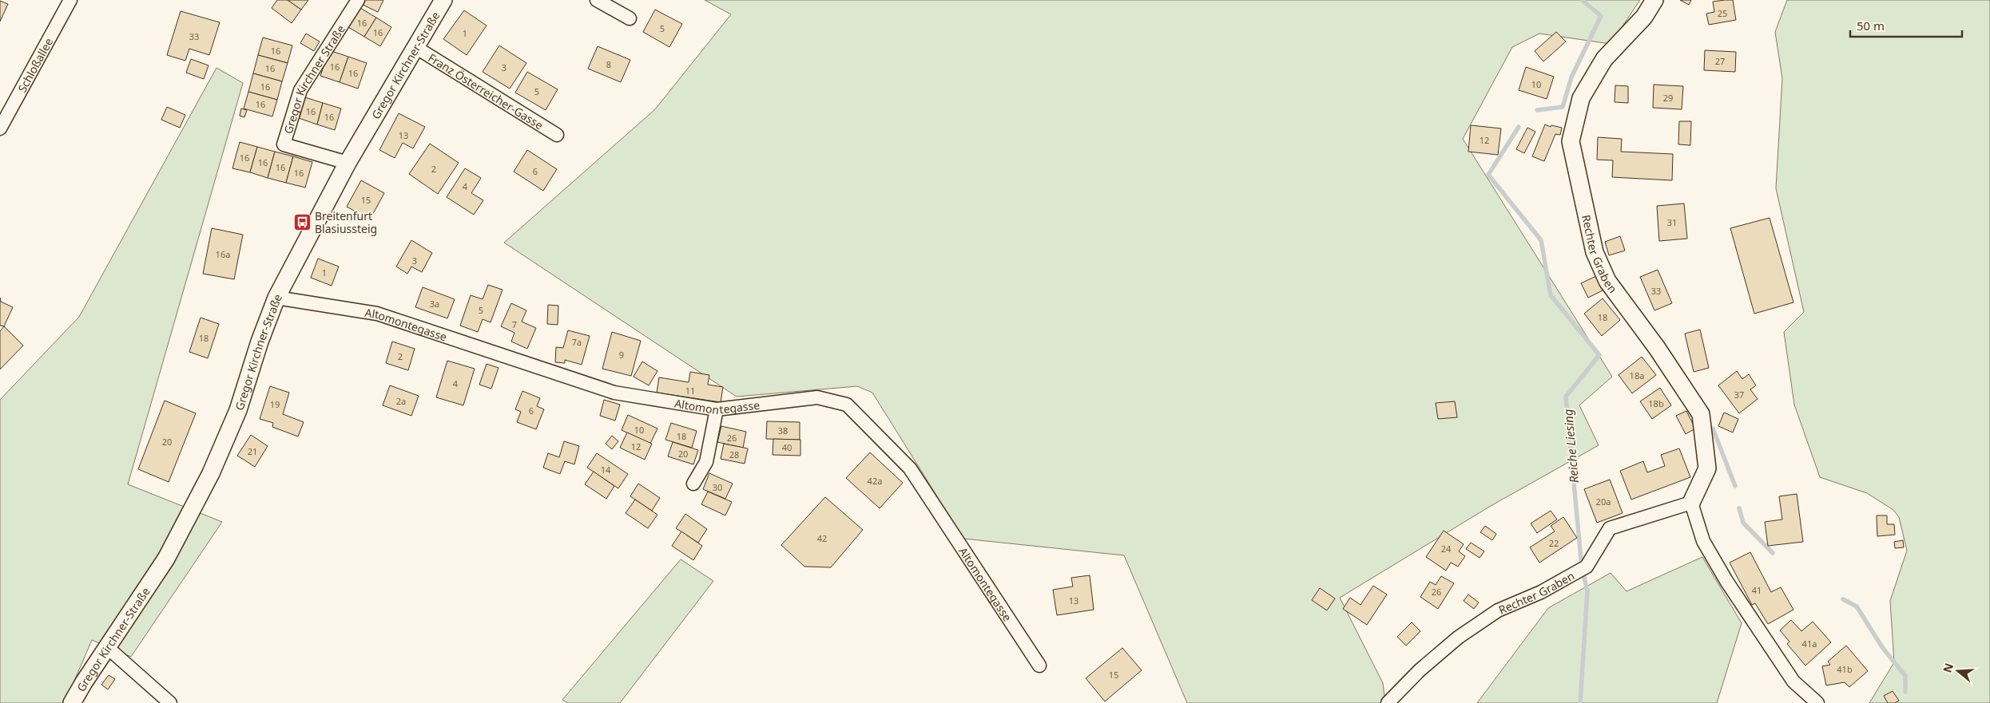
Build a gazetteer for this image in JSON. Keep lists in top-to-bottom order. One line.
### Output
{"streets":{"street":["Schloßallee","Gregor Kirchner-Straße","Gregor Kirchner Straße","Franz Österreicher-Gasse","Rechter Graben","Altomontegasse"]},"crossings":[["Gregor Kirchner-Straße","Gregor Kirchner Straße"],["Gregor Kirchner-Straße","Franz Österreicher-Gasse"],["Gregor Kirchner-Straße","Altomontegasse"]],"water":["Reiche Liesing"],"places":{"bus stop":["Breitenfurt Blasiussteig"]},"house_numbers":["25","16","5","16","1","33","16","27","8","16","3","16","16","10","16","5","29","16","16","16","13","12","16","16","16","2","6","16","4","15","31","16a","3","1","33","3a","5","18","7","18","7a","9","2","18a","4","11","37","2a","18b","19","6","10","38","18","26","20","12","40","21","20","28","14","42a","30","20a","42","22","24","41","26","13","41a","41b","15"],"scale_bar":"50 m","north":"left"}
